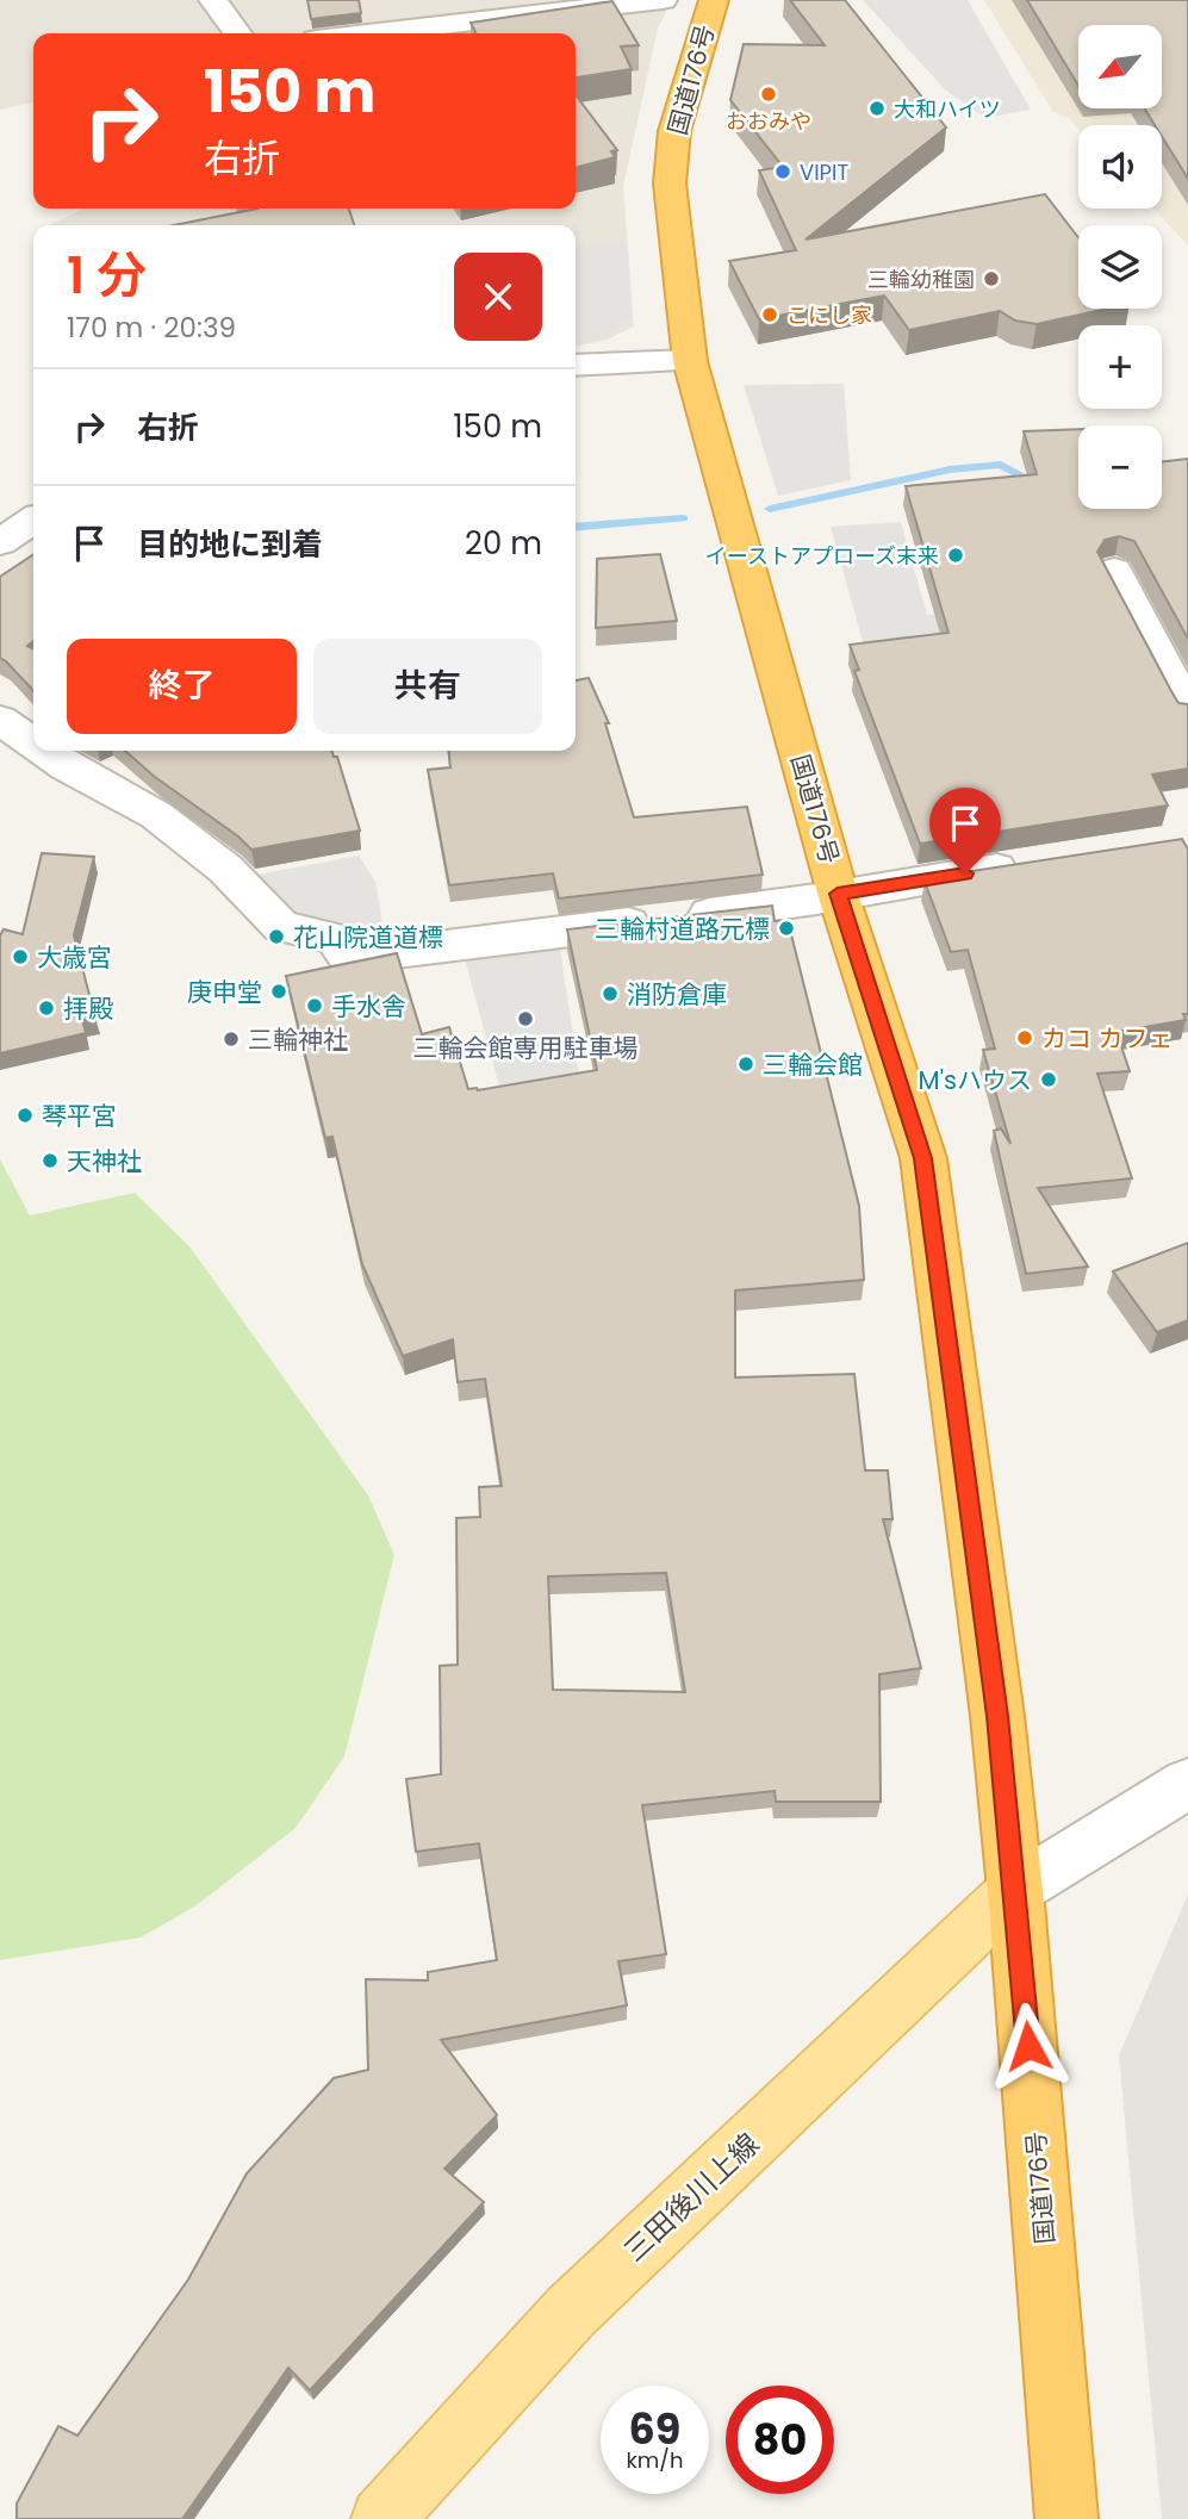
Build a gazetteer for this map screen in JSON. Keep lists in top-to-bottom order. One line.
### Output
{"streets":{"highway":["国道176号"],"main road":["三田後川上線"]},"crossings":[["国道176号","三田後川上線"]],"places":["おおみや","大和ハイツ","VIPIT","三輪幼稚園","こにし家","イーストアプローズ末来","三輪村道路元標","花山院道道標","大歳宮","庚申堂","消防倉庫","手水舎","拝殿","三輪会館専用駐車場","カコ カフェ","三輪神社","三輪会館","M'sハウス","琴平宮","天神社"],"north":"bottom left","page":{"map_buttons":["+","−"],"turn":["150 m","右折"],"heading":["1 分","170 m · 20:39"],"list":[{"name":"右折","value":"150 m"},{"name":"目的地に到着","value":"20 m"}],"buttons":["終了","共有"],"speed":"69 km/h","limit":"80"}}
